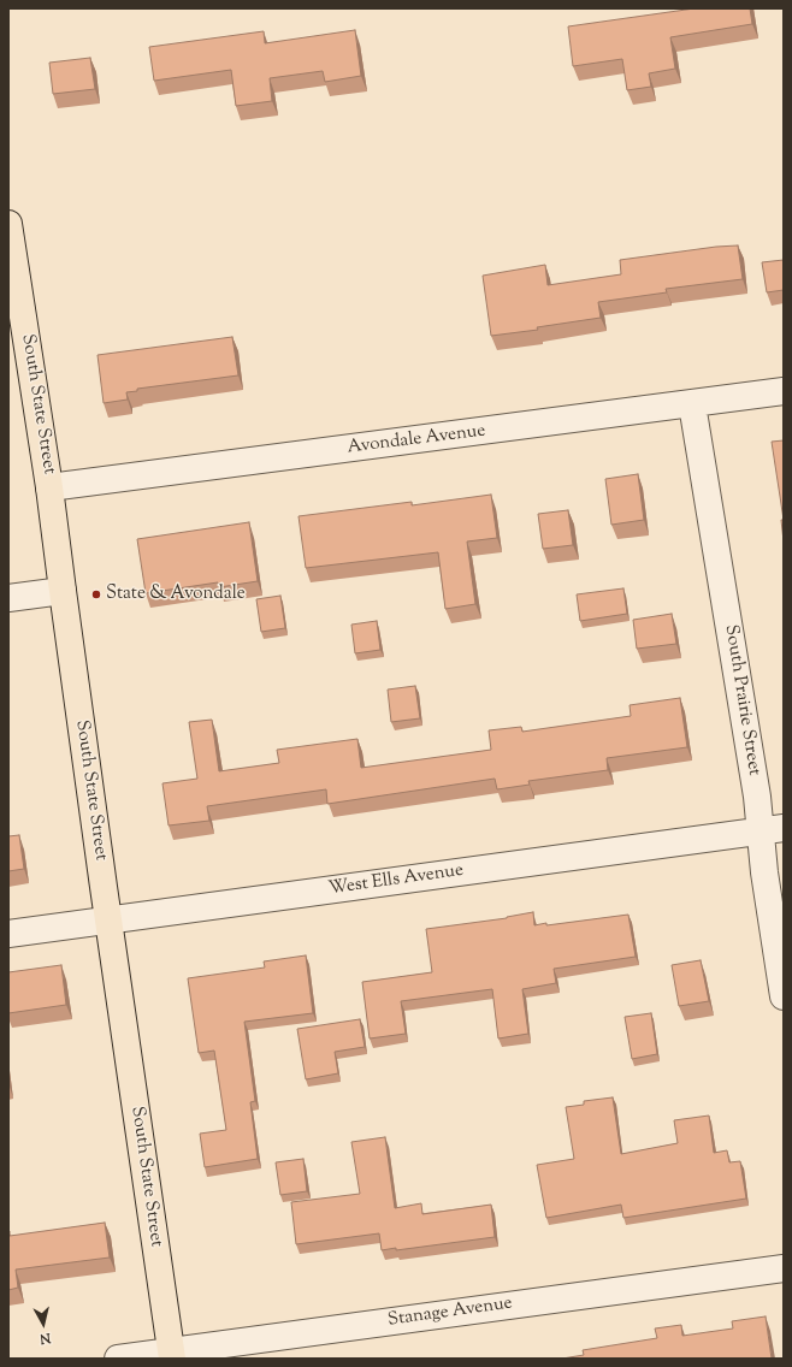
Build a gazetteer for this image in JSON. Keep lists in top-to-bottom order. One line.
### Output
{"streets":{"main road":["South State Street"],"street":["Avondale Avenue","South Prairie Street","West Ells Avenue","Stanage Avenue"]},"crossings":[["South State Street","Avondale Avenue"],["South State Street","West Ells Avenue"],["South State Street","Stanage Avenue"],["Avondale Avenue","South Prairie Street"],["South Prairie Street","West Ells Avenue"]],"places":["State & Avondale"],"north":"bottom"}
